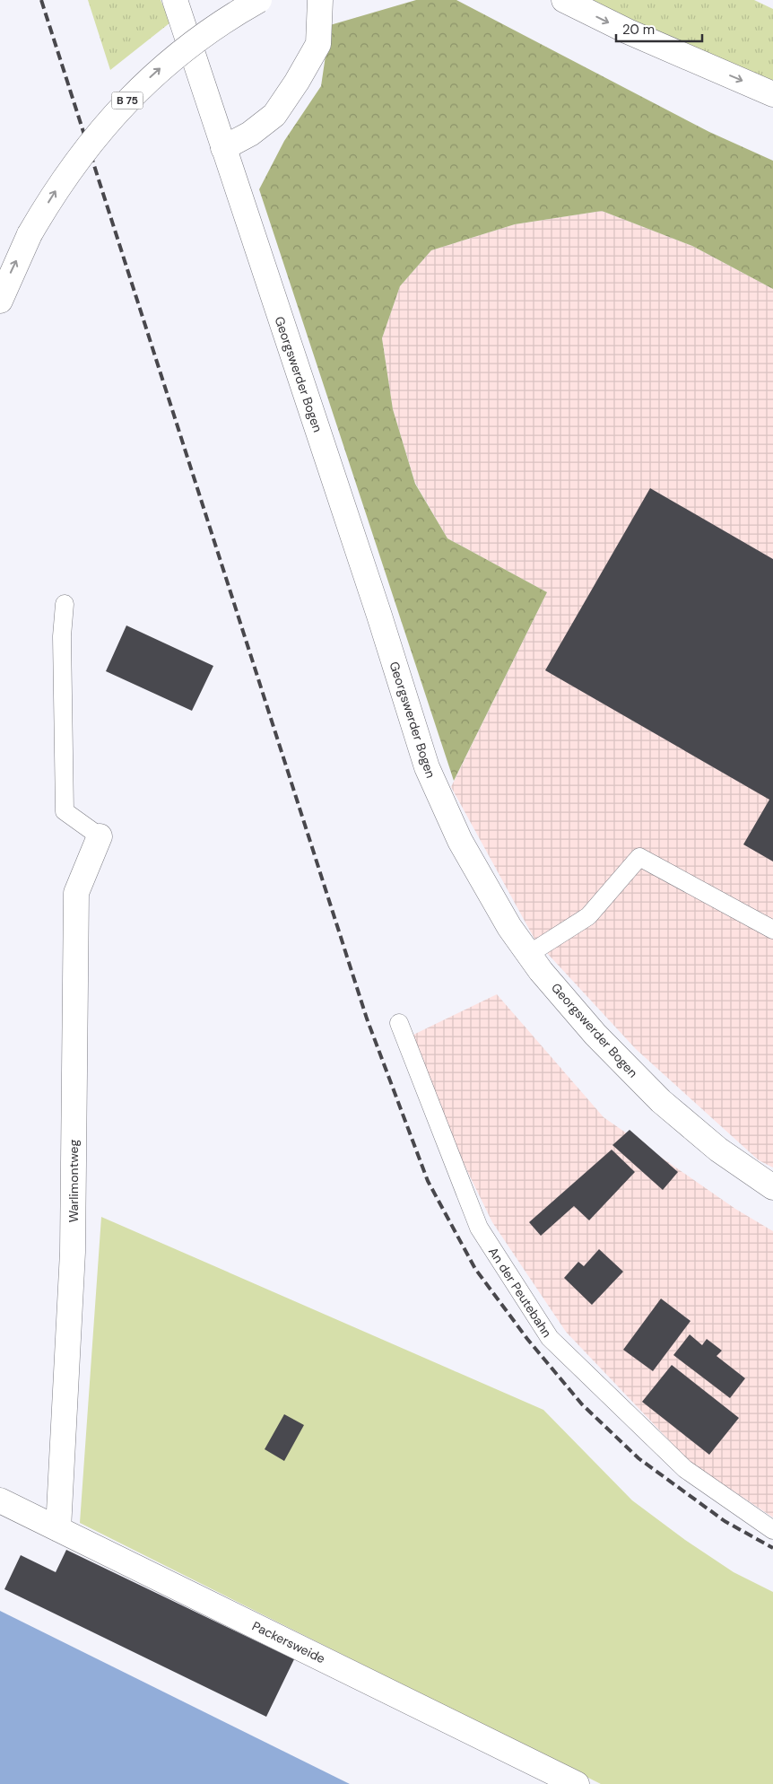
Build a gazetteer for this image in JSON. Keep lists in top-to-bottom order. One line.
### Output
{"streets":{"main road":["B 75","Georgswerder Bogen","Warlimontweg","Packersweide"],"lane":["An der Peutebahn"]},"crossings":[["Warlimontweg","Packersweide"]],"scale_bar":"20 m"}
